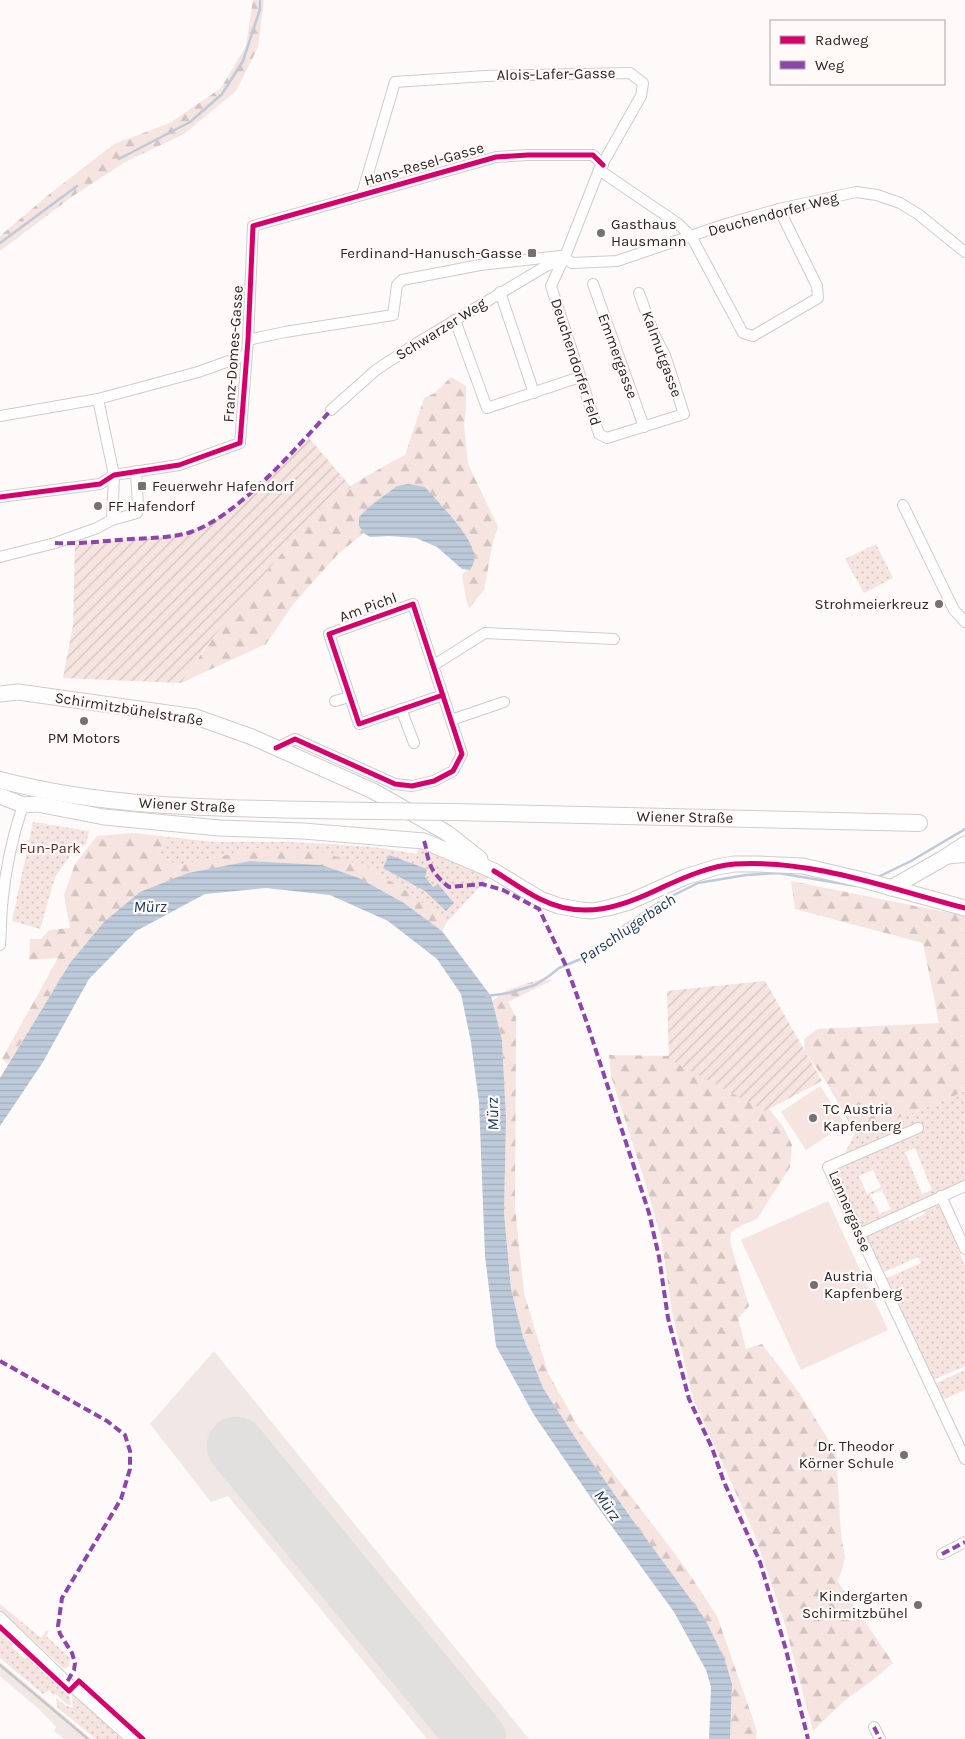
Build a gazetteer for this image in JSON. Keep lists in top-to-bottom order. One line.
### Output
{"streets":{"main road":["Schirmitzbühelstraße","Wiener Straße"],"street":["Alois-Lafer-Gasse","Hans-Resel-Gasse","Deuchendorfer Weg","Schwarzer Weg","Franz-Domes-Gasse","Kalmutgasse","Emmergasse","Deuchendorfer Feld","Am Pichl","Lannergasse"]},"crossings":[["Alois-Lafer-Gasse","Hans-Resel-Gasse"],["Alois-Lafer-Gasse","Deuchendorfer Weg"],["Alois-Lafer-Gasse","Schwarzer Weg"],["Alois-Lafer-Gasse","Deuchendorfer Feld"],["Hans-Resel-Gasse","Deuchendorfer Weg"],["Hans-Resel-Gasse","Franz-Domes-Gasse"],["Deuchendorfer Weg","Schwarzer Weg"],["Deuchendorfer Weg","Deuchendorfer Feld"],["Schwarzer Weg","Deuchendorfer Feld"],["Kalmutgasse","Deuchendorfer Feld"],["Emmergasse","Deuchendorfer Feld"],["Am Pichl","Schirmitzbühelstraße"]],"water":["Mürz","Parschlugerbach"],"parks":["Fun-Park"],"places":{"other":["Gasthaus Hausmann","FF Hafendorf","Strohmeierkreuz","PM Motors","TC Austria Kapfenberg","Austria Kapfenberg","Dr. Theodor Körner Schule","Kindergarten Schirmitzbühel"],"transit":["Ferdinand-Hanusch-Gasse","Feuerwehr Hafendorf"]},"legend":["Radweg","Weg"]}
